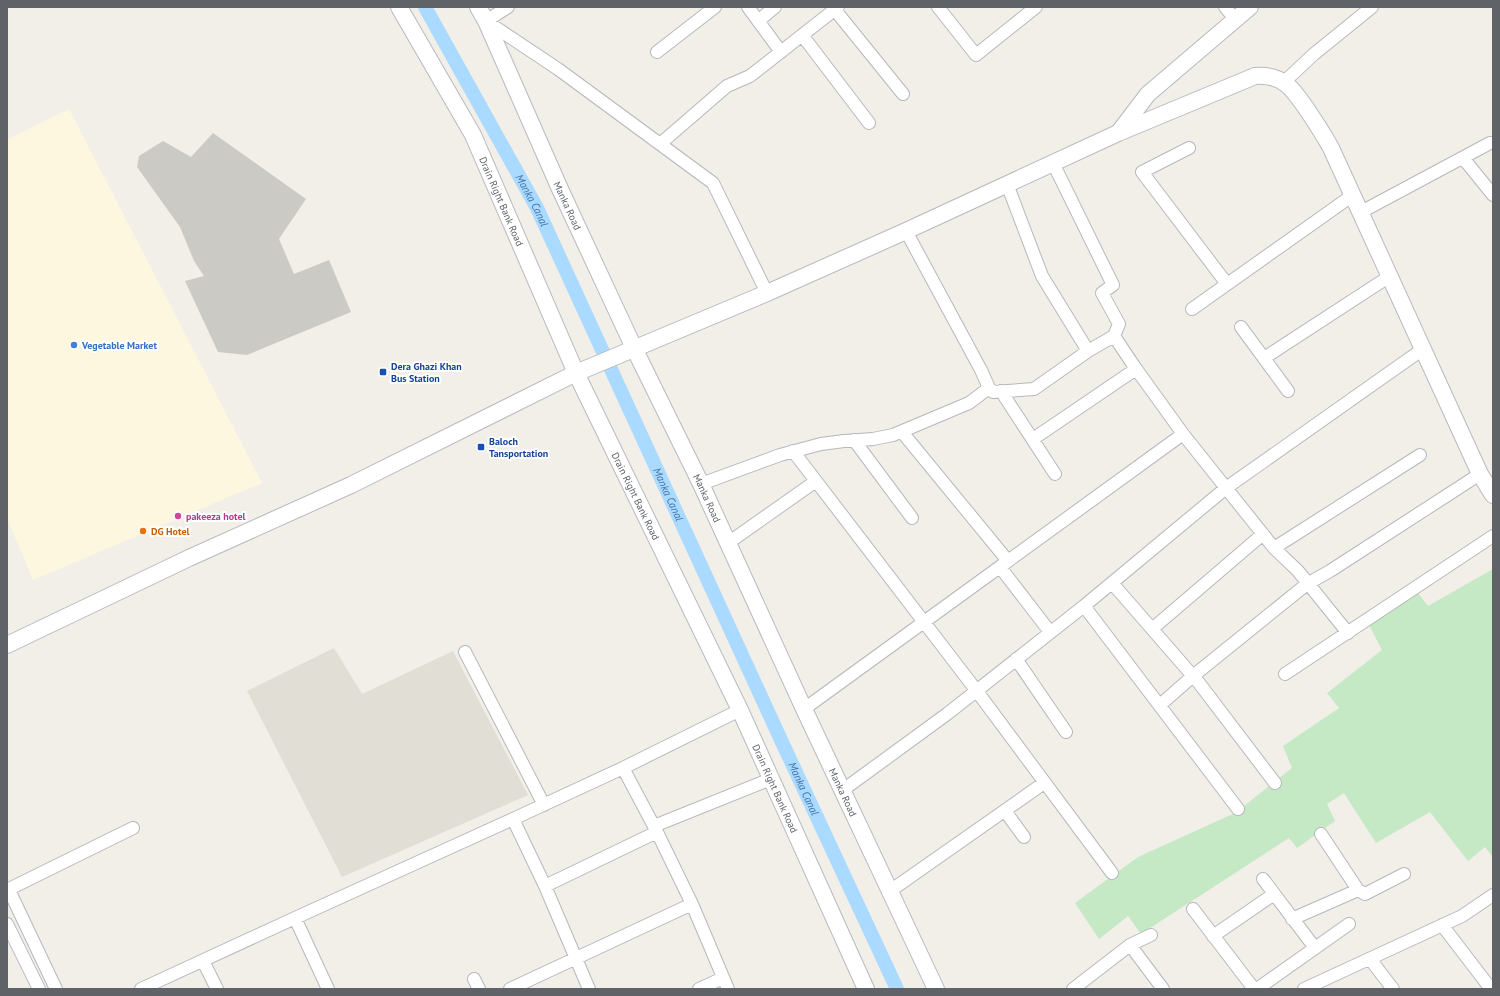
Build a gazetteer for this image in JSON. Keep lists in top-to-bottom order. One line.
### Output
{"streets":{"main road":["Drain Right Bank Road","Manka Road"]},"water":["Manka Canal"],"places":{"other":["Vegetable Market","pakeeza hotel","DG Hotel"],"transit":["Dera Ghazi Khan Bus Station","Baloch Tansportation"]}}
